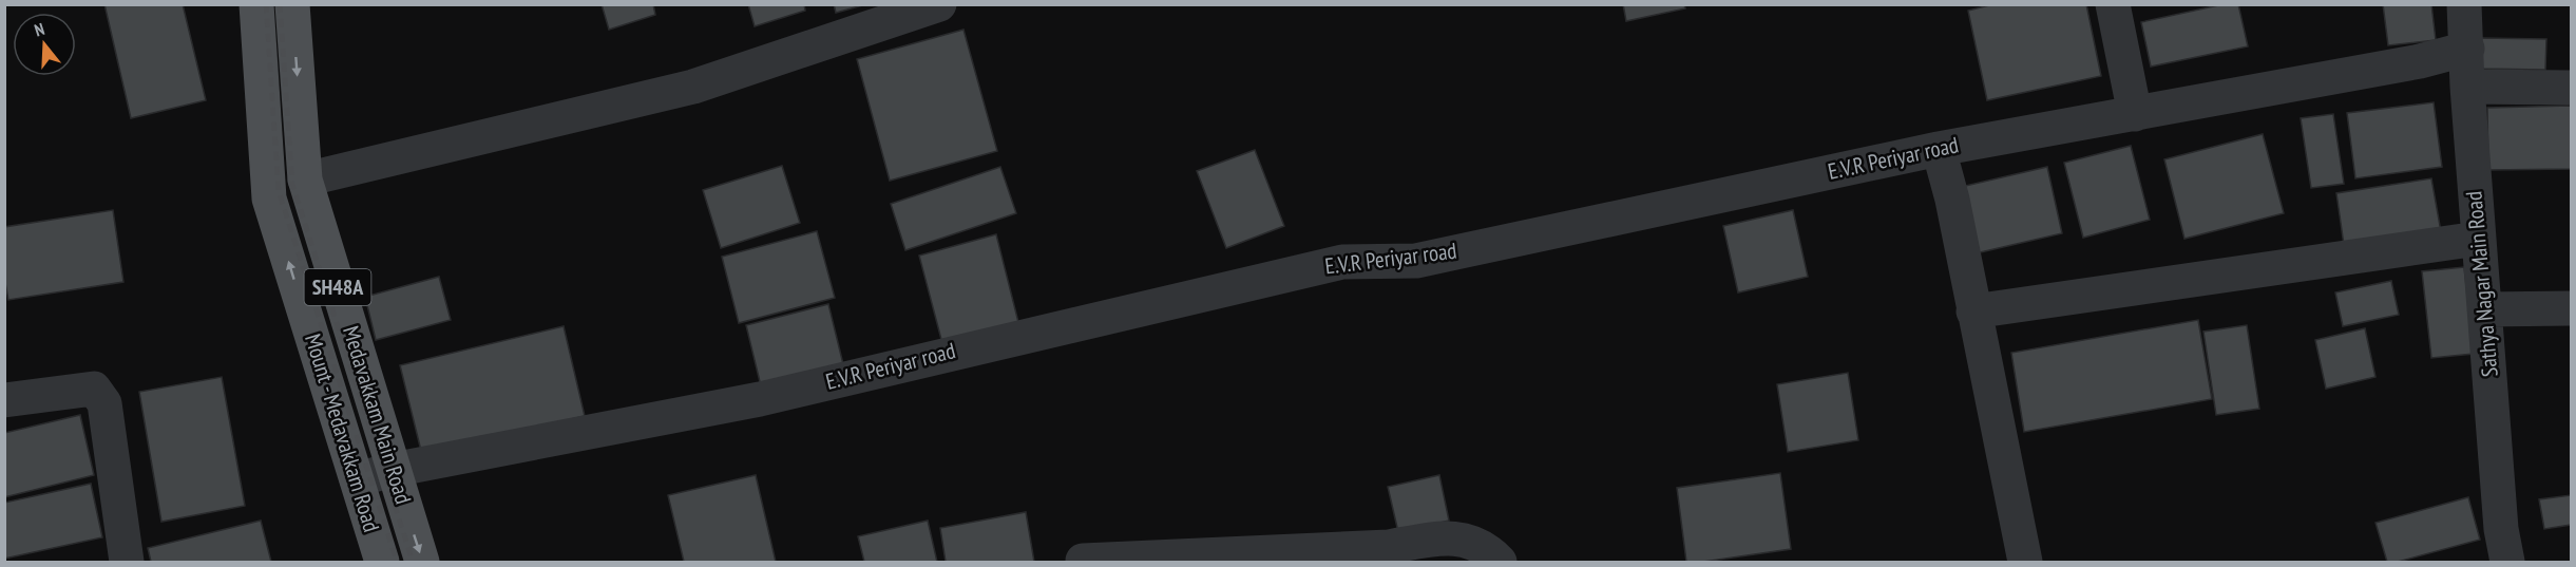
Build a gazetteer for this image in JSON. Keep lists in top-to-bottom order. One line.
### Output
{"streets":{"main road":["SH48A","Medavakkam Main Road","Mount - Medavakkam Road"],"street":["E.V.R Periyar road","Sathya Nagar Main Road"]},"crossings":[["E.V.R Periyar road","Sathya Nagar Main Road"],["E.V.R Periyar road","Medavakkam Main Road"],["E.V.R Periyar road","Mount - Medavakkam Road"]],"one_way":["Medavakkam Main Road","Mount - Medavakkam Road"],"north":"top"}
